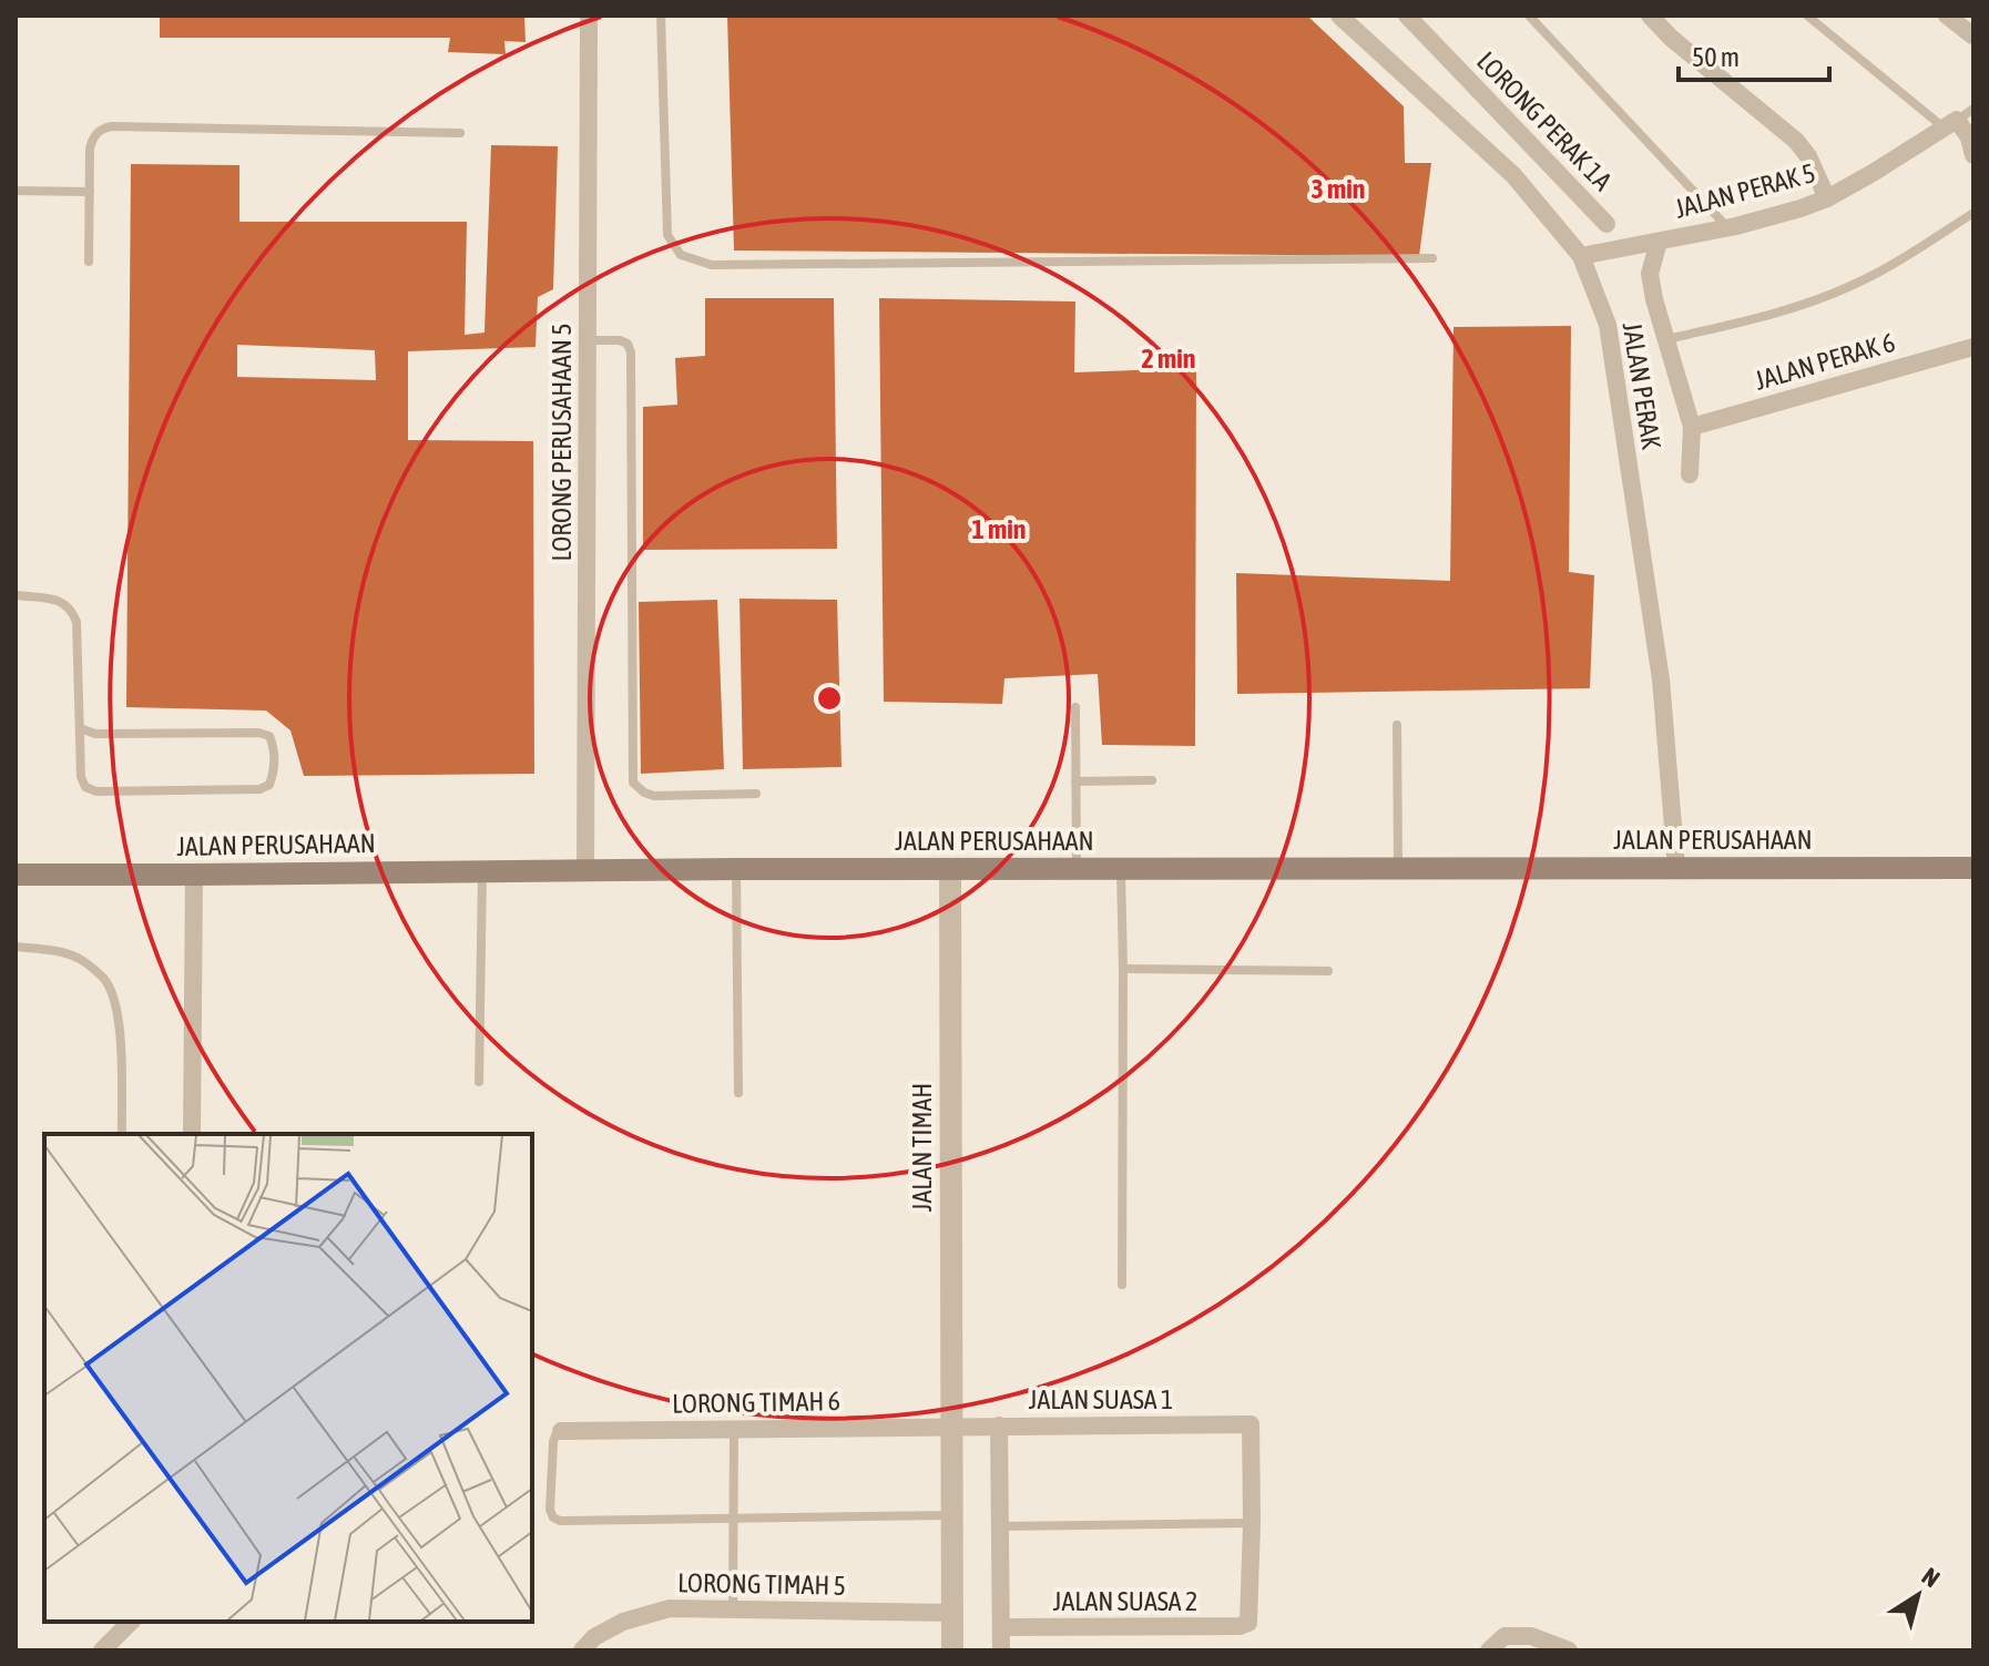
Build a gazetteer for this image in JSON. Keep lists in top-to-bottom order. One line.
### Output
{"streets":{"main road":["JALAN PERUSAHAAN"],"street":["LORONG PERAK 1A","JALAN PERAK 5","JALAN PERAK 6","JALAN PERAK","LORONG PERUSAHAAN 5","JALAN TIMAH","JALAN SUASA 1","LORONG TIMAH 6","LORONG TIMAH 5","JALAN SUASA 2"]},"crossings":[["JALAN PERAK 5","JALAN PERAK"],["JALAN PERAK","JALAN PERUSAHAAN"],["LORONG PERUSAHAAN 5","JALAN PERUSAHAAN"],["JALAN PERUSAHAAN","JALAN TIMAH"],["JALAN TIMAH","JALAN SUASA 1"],["JALAN TIMAH","LORONG TIMAH 6"],["JALAN TIMAH","LORONG TIMAH 5"],["JALAN SUASA 1","LORONG TIMAH 6"],["JALAN SUASA 1","JALAN SUASA 2"]],"scale_bar":"50 m","north":"top right","rings":["3 min","2 min","1 min"]}
